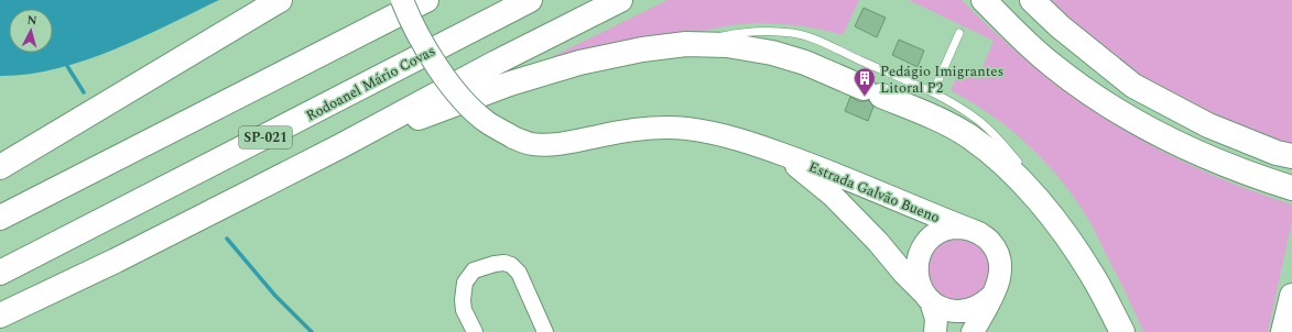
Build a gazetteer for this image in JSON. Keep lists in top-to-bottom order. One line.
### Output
{"streets":{"highway":["Rodoanel Mário Covas","SP-021"],"main road":["Estrada Galvão Bueno"]},"places":{"building":["Pedágio Imigrantes Litoral P2"]},"north":"top"}
